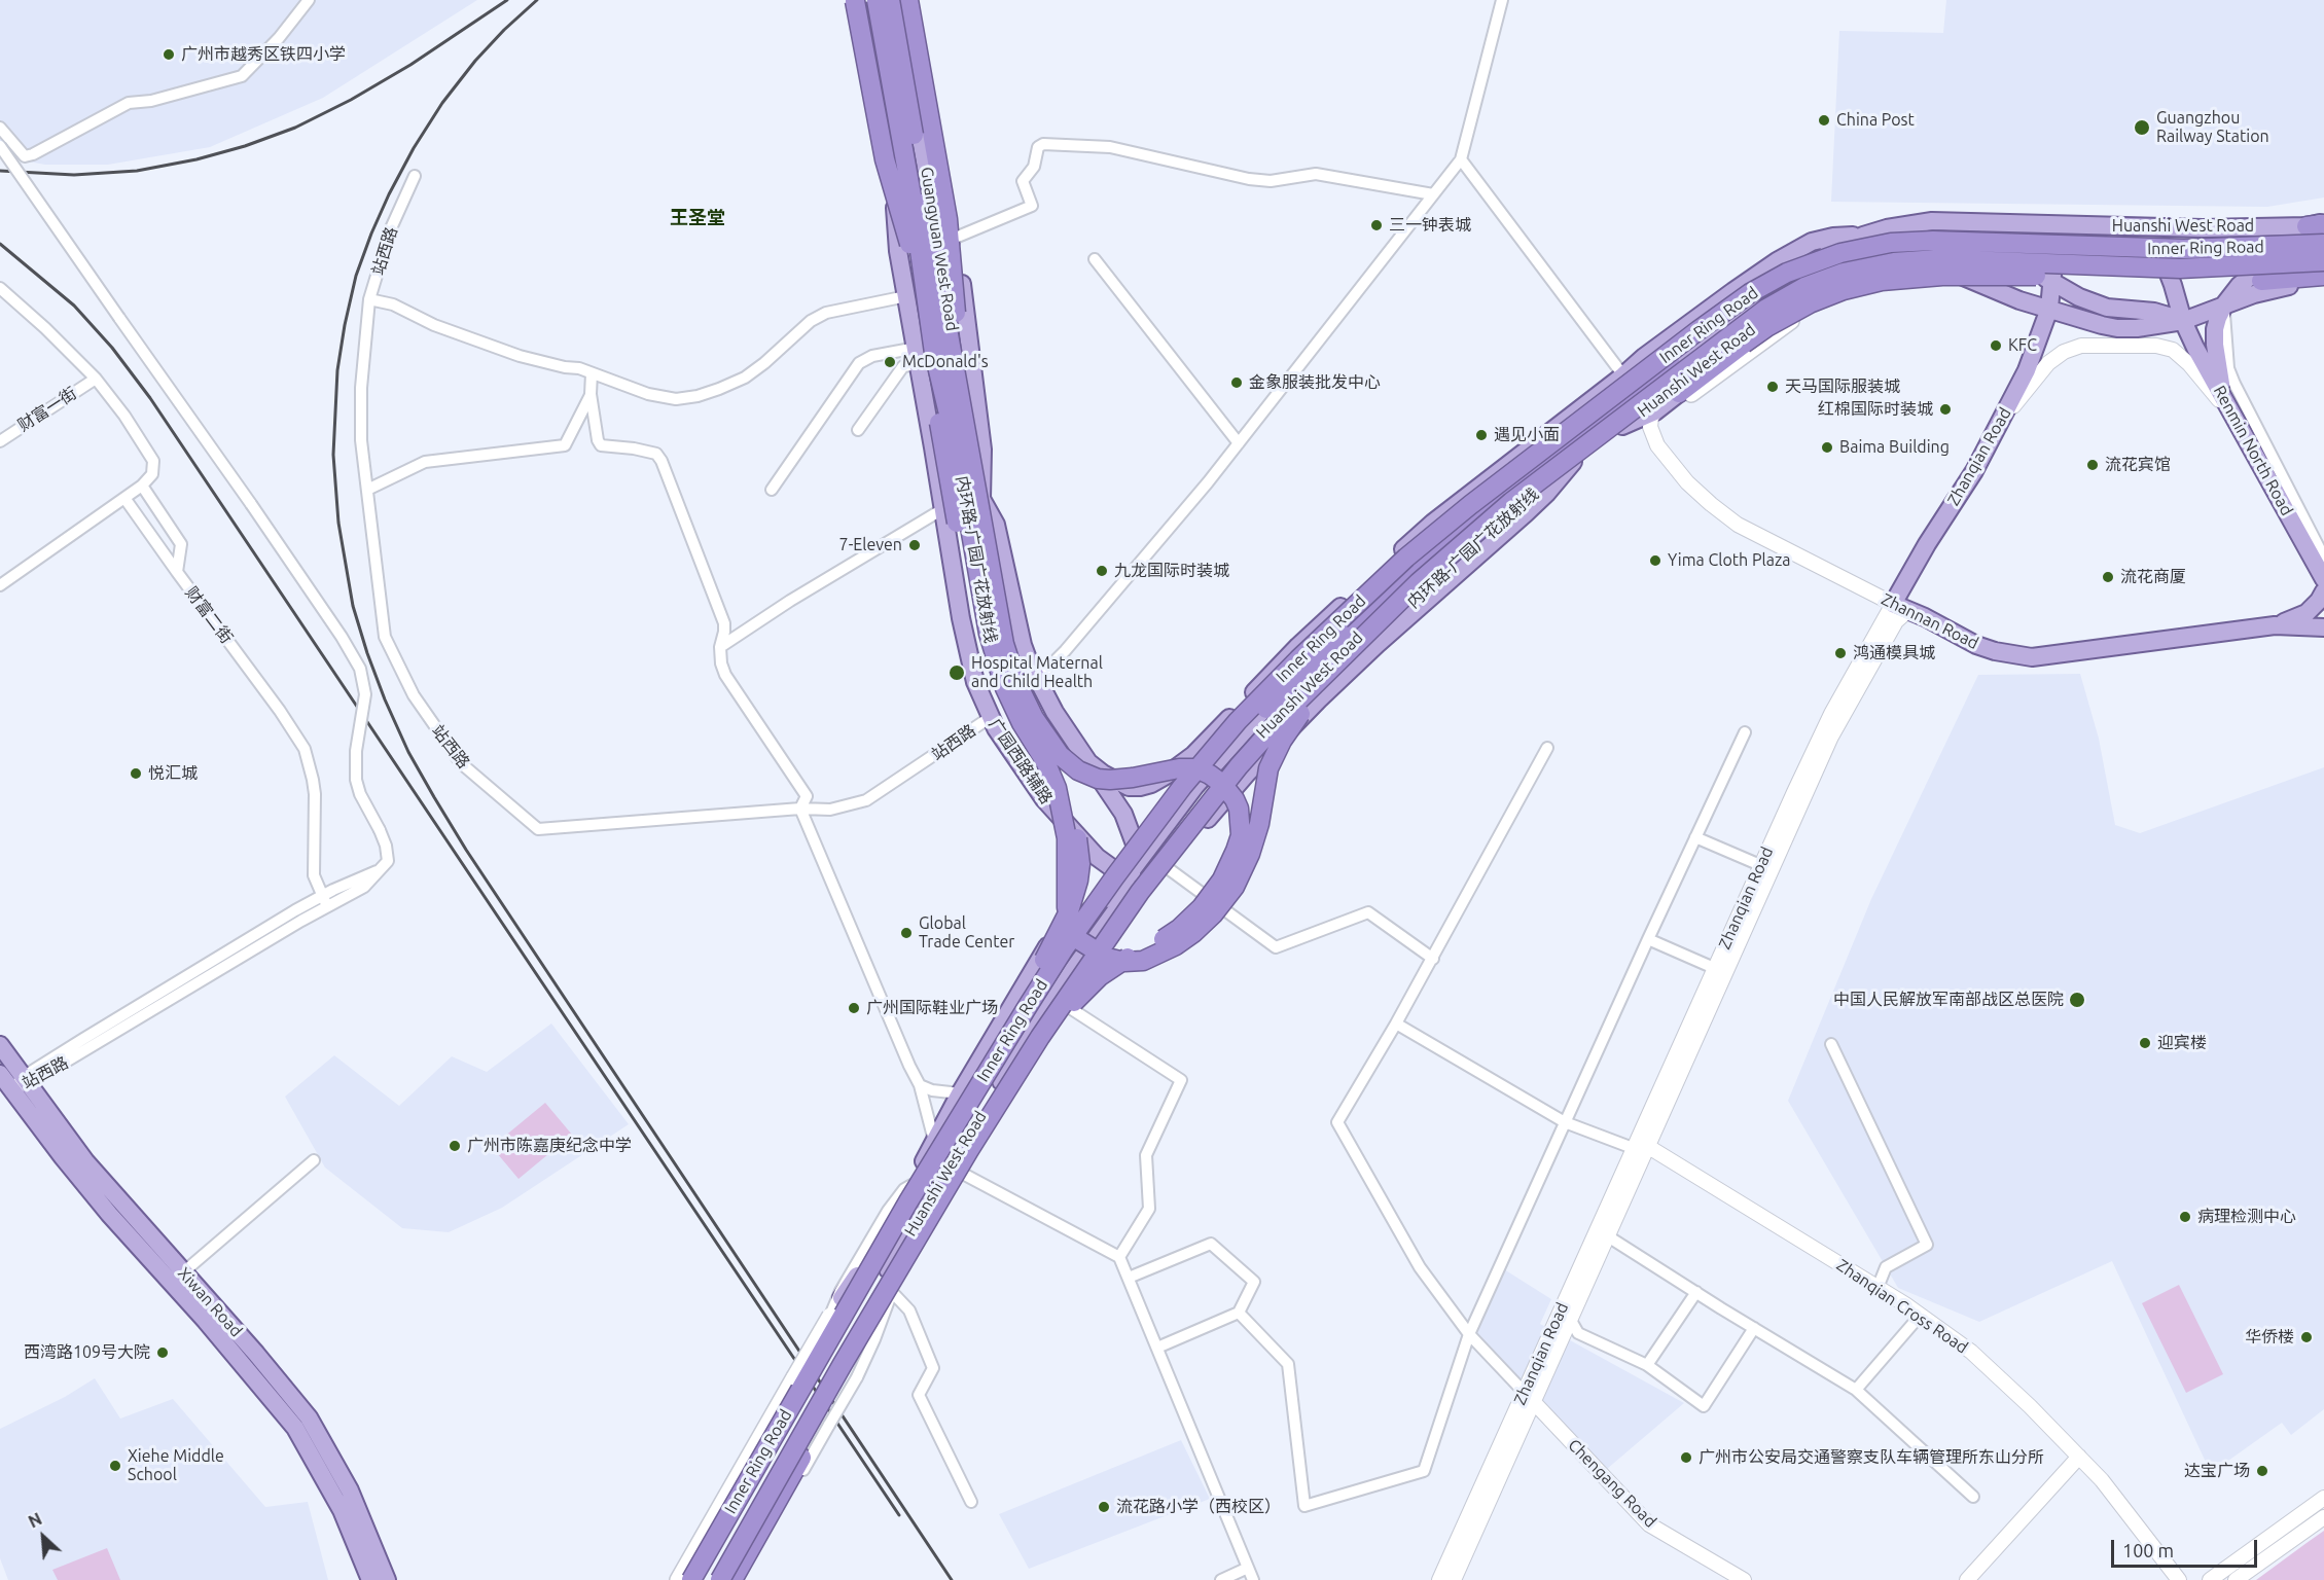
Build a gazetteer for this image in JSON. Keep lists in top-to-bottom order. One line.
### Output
{"streets":{"highway":["Inner Ring Road","内环路-广园广花放射线"],"main road":["Huanshi West Road","Guangyuan West Road","Renmin North Road","Zhanqian Road","Zhannan Road","广园西路辅路","Xiwan Road"],"street":["站西路","财富一街","财富二街","Zhanqian Cross Road","Chengang Road"]},"crossings":[["Huanshi West Road","Inner Ring Road"],["Huanshi West Road","Renmin North Road"],["Huanshi West Road","Zhanqian Road"],["Huanshi West Road","内环路-广园广花放射线"],["Huanshi West Road","广园西路辅路"],["Inner Ring Road","内环路-广园广花放射线"],["Inner Ring Road","广园西路辅路"],["Guangyuan West Road","广园西路辅路"],["站西路","财富二街"],["站西路","广园西路辅路"],["站西路","Xiwan Road"],["Zhanqian Road","Zhannan Road"],["Zhanqian Road","Zhanqian Cross Road"],["Zhanqian Road","Chengang Road"],["内环路-广园广花放射线","广园西路辅路"]],"districts":["王圣堂"],"places":["广州市越秀区铁四小学","China Post","Guangzhou Railway Station","三一钟表城","KFC","McDonald's","金象服装批发中心","天马国际服装城","红棉国际时装城","遇见小面","Baima Building","流花宾馆","7-Eleven","Yima Cloth Plaza","九龙国际时装城","流花商厦","鸿通模具城","Hospital Maternal and Child Health","悦汇城","Global Trade Center","中国人民解放军南部战区总医院","广州国际鞋业广场","迎宾楼","广州市陈嘉庚纪念中学","病理检测中心","华侨楼","西湾路109号大院","广州市公安局交通警察支队车辆管理所东山分所","Xiehe Middle School","达宝广场","流花路小学（西校区）"],"scale_bar":"100 m","north":"top left"}
